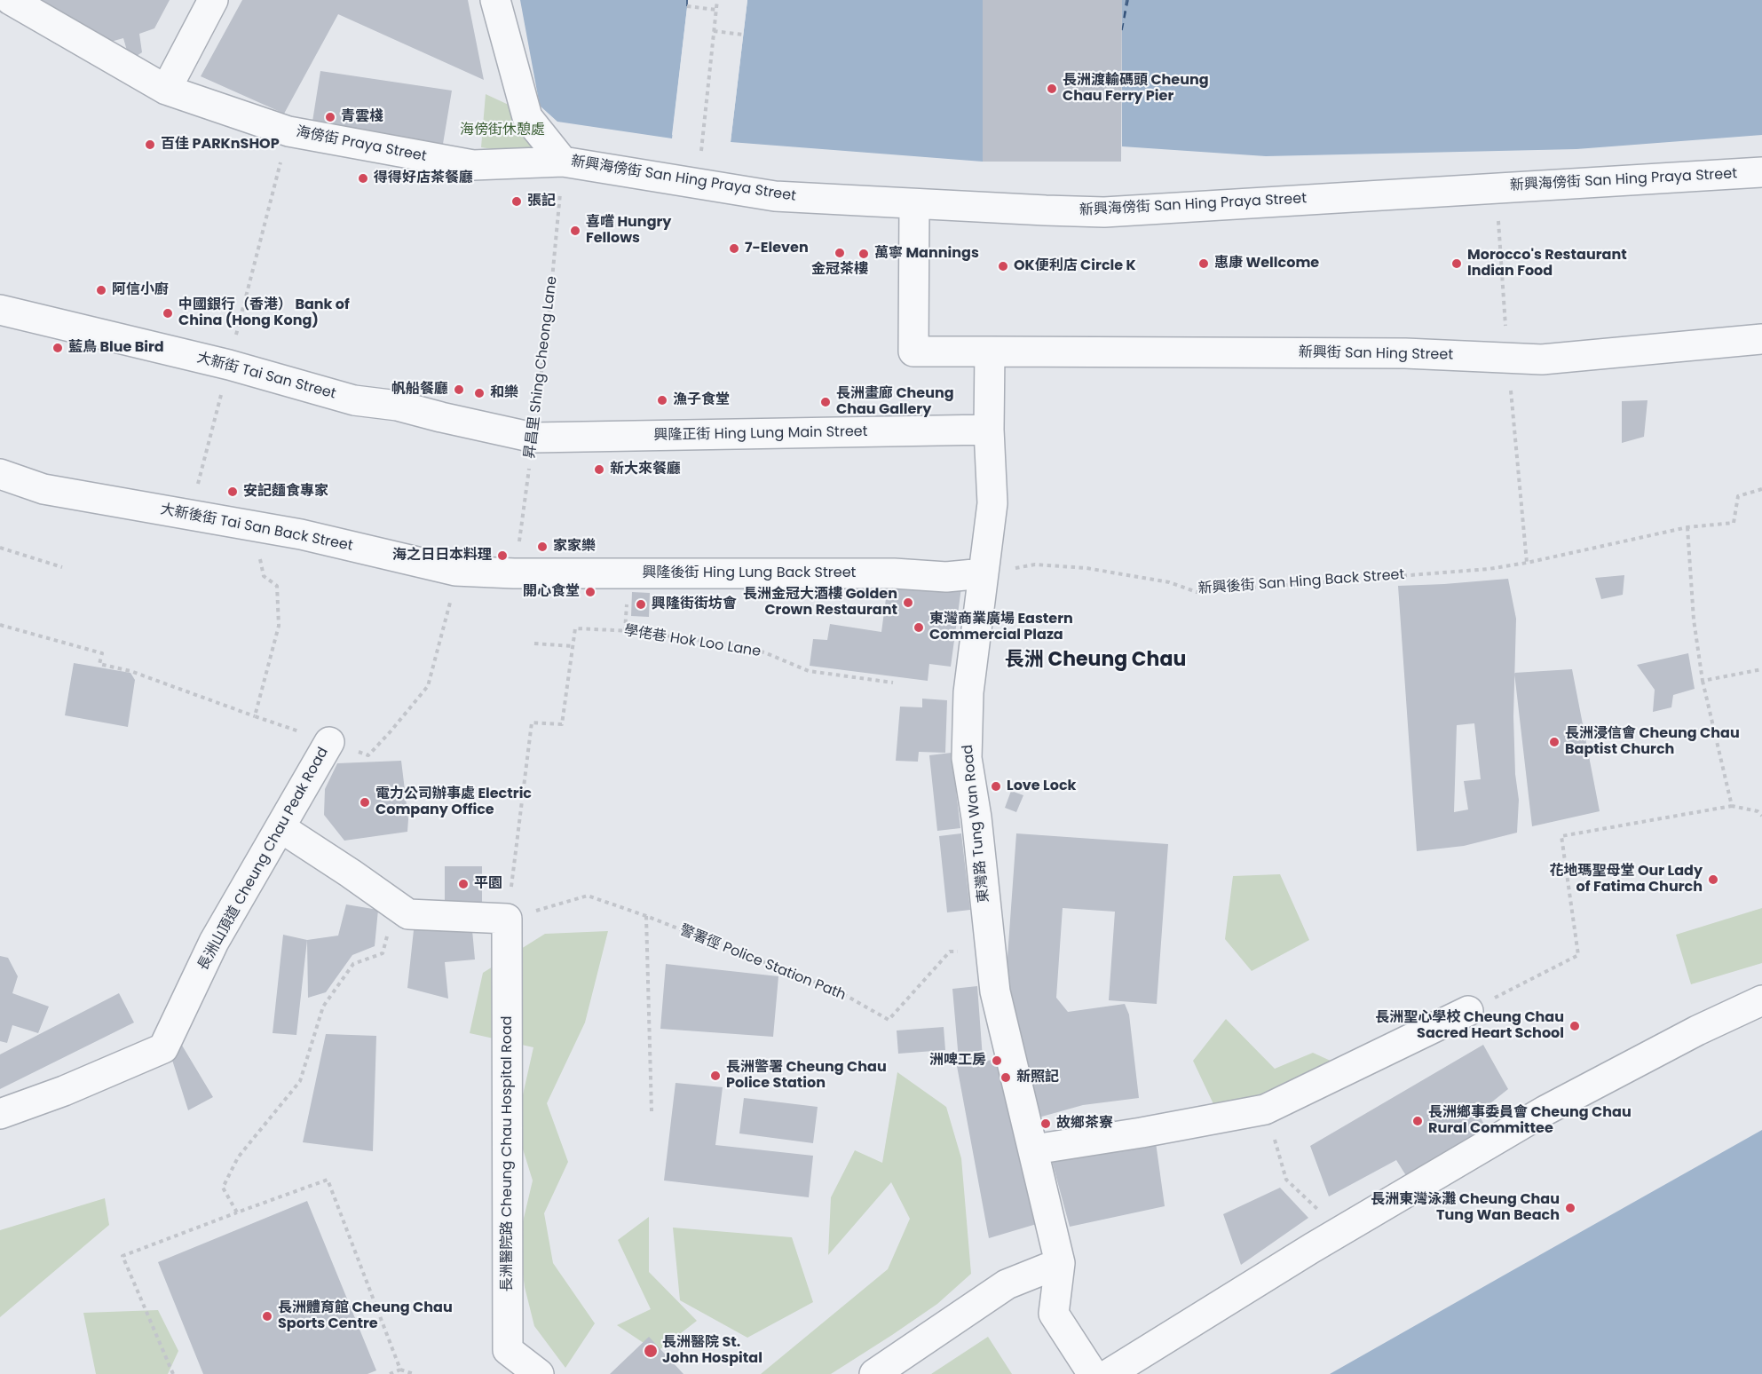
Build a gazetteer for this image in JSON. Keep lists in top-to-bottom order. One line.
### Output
{"streets":{"street":["海傍街 Praya Street","新興海傍街 San Hing Praya Street","新興街 San Hing Street","大新街 Tai San Street","興隆正街 Hing Lung Main Street","大新後街 Tai San Back Street","興隆後街 Hing Lung Back Street","東灣路 Tung Wan Road","長洲山頂道 Cheung Chau Peak Road","長洲醫院路 Cheung Chau Hospital Road"],"path":["昇昌里 Shing Cheong Lane","新興後街 San Hing Back Street","學佬巷 Hok Loo Lane","警署徑 Police Station Path"]},"crossings":[["海傍街 Praya Street","新興海傍街 San Hing Praya Street"],["海傍街 Praya Street","昇昌里 Shing Cheong Lane"],["新興海傍街 San Hing Praya Street","昇昌里 Shing Cheong Lane"],["新興街 San Hing Street","東灣路 Tung Wan Road"],["昇昌里 Shing Cheong Lane","大新街 Tai San Street"],["昇昌里 Shing Cheong Lane","興隆正街 Hing Lung Main Street"],["昇昌里 Shing Cheong Lane","大新後街 Tai San Back Street"],["昇昌里 Shing Cheong Lane","興隆後街 Hing Lung Back Street"],["大新街 Tai San Street","興隆正街 Hing Lung Main Street"],["興隆正街 Hing Lung Main Street","東灣路 Tung Wan Road"],["大新後街 Tai San Back Street","興隆後街 Hing Lung Back Street"],["興隆後街 Hing Lung Back Street","新興後街 San Hing Back Street"],["興隆後街 Hing Lung Back Street","東灣路 Tung Wan Road"],["新興後街 San Hing Back Street","東灣路 Tung Wan Road"],["東灣路 Tung Wan Road","警署徑 Police Station Path"],["警署徑 Police Station Path","長洲醫院路 Cheung Chau Hospital Road"]],"districts":["長洲 Cheung Chau"],"parks":["海傍街休憩處"],"places":["長洲渡輸碼頭 Cheung Chau Ferry Pier","青雲棧","百佳 PARKnSHOP","得得好店茶餐廳","張記","喜嚐 Hungry Fellows","7-Eleven","金冠茶樓","萬寧 Mannings","惠康 Wellcome","Morocco's Restaurant Indian Food","OK便利店 Circle K","阿信小廚","中國銀行（香港） Bank of China (Hong Kong)","藍鳥 Blue Bird","帆船餐廳","和樂","漁子食堂","長洲畫廊 Cheung Chau Gallery","新大來餐廳","安記麵食專家","家家樂","海之日日本料理","開心食堂","長洲金冠大酒樓 Golden Crown Restaurant","興隆街街坊會","東灣商業廣場 Eastern Commercial Plaza","長洲浸信會 Cheung Chau Baptist Church","Love Lock","電力公司辦事處 Electric Company Office","花地瑪聖母堂 Our Lady of Fatima Church","平園","長洲聖心學校 Cheung Chau Sacred Heart School","洲啤工房","長洲警署 Cheung Chau Police Station","新照記","長洲鄉事委員會 Cheung Chau Rural Committee","故鄉茶寮","長洲東灣泳灘 Cheung Chau Tung Wan Beach","長洲體育館 Cheung Chau Sports Centre","長洲醫院 St. John Hospital"]}
